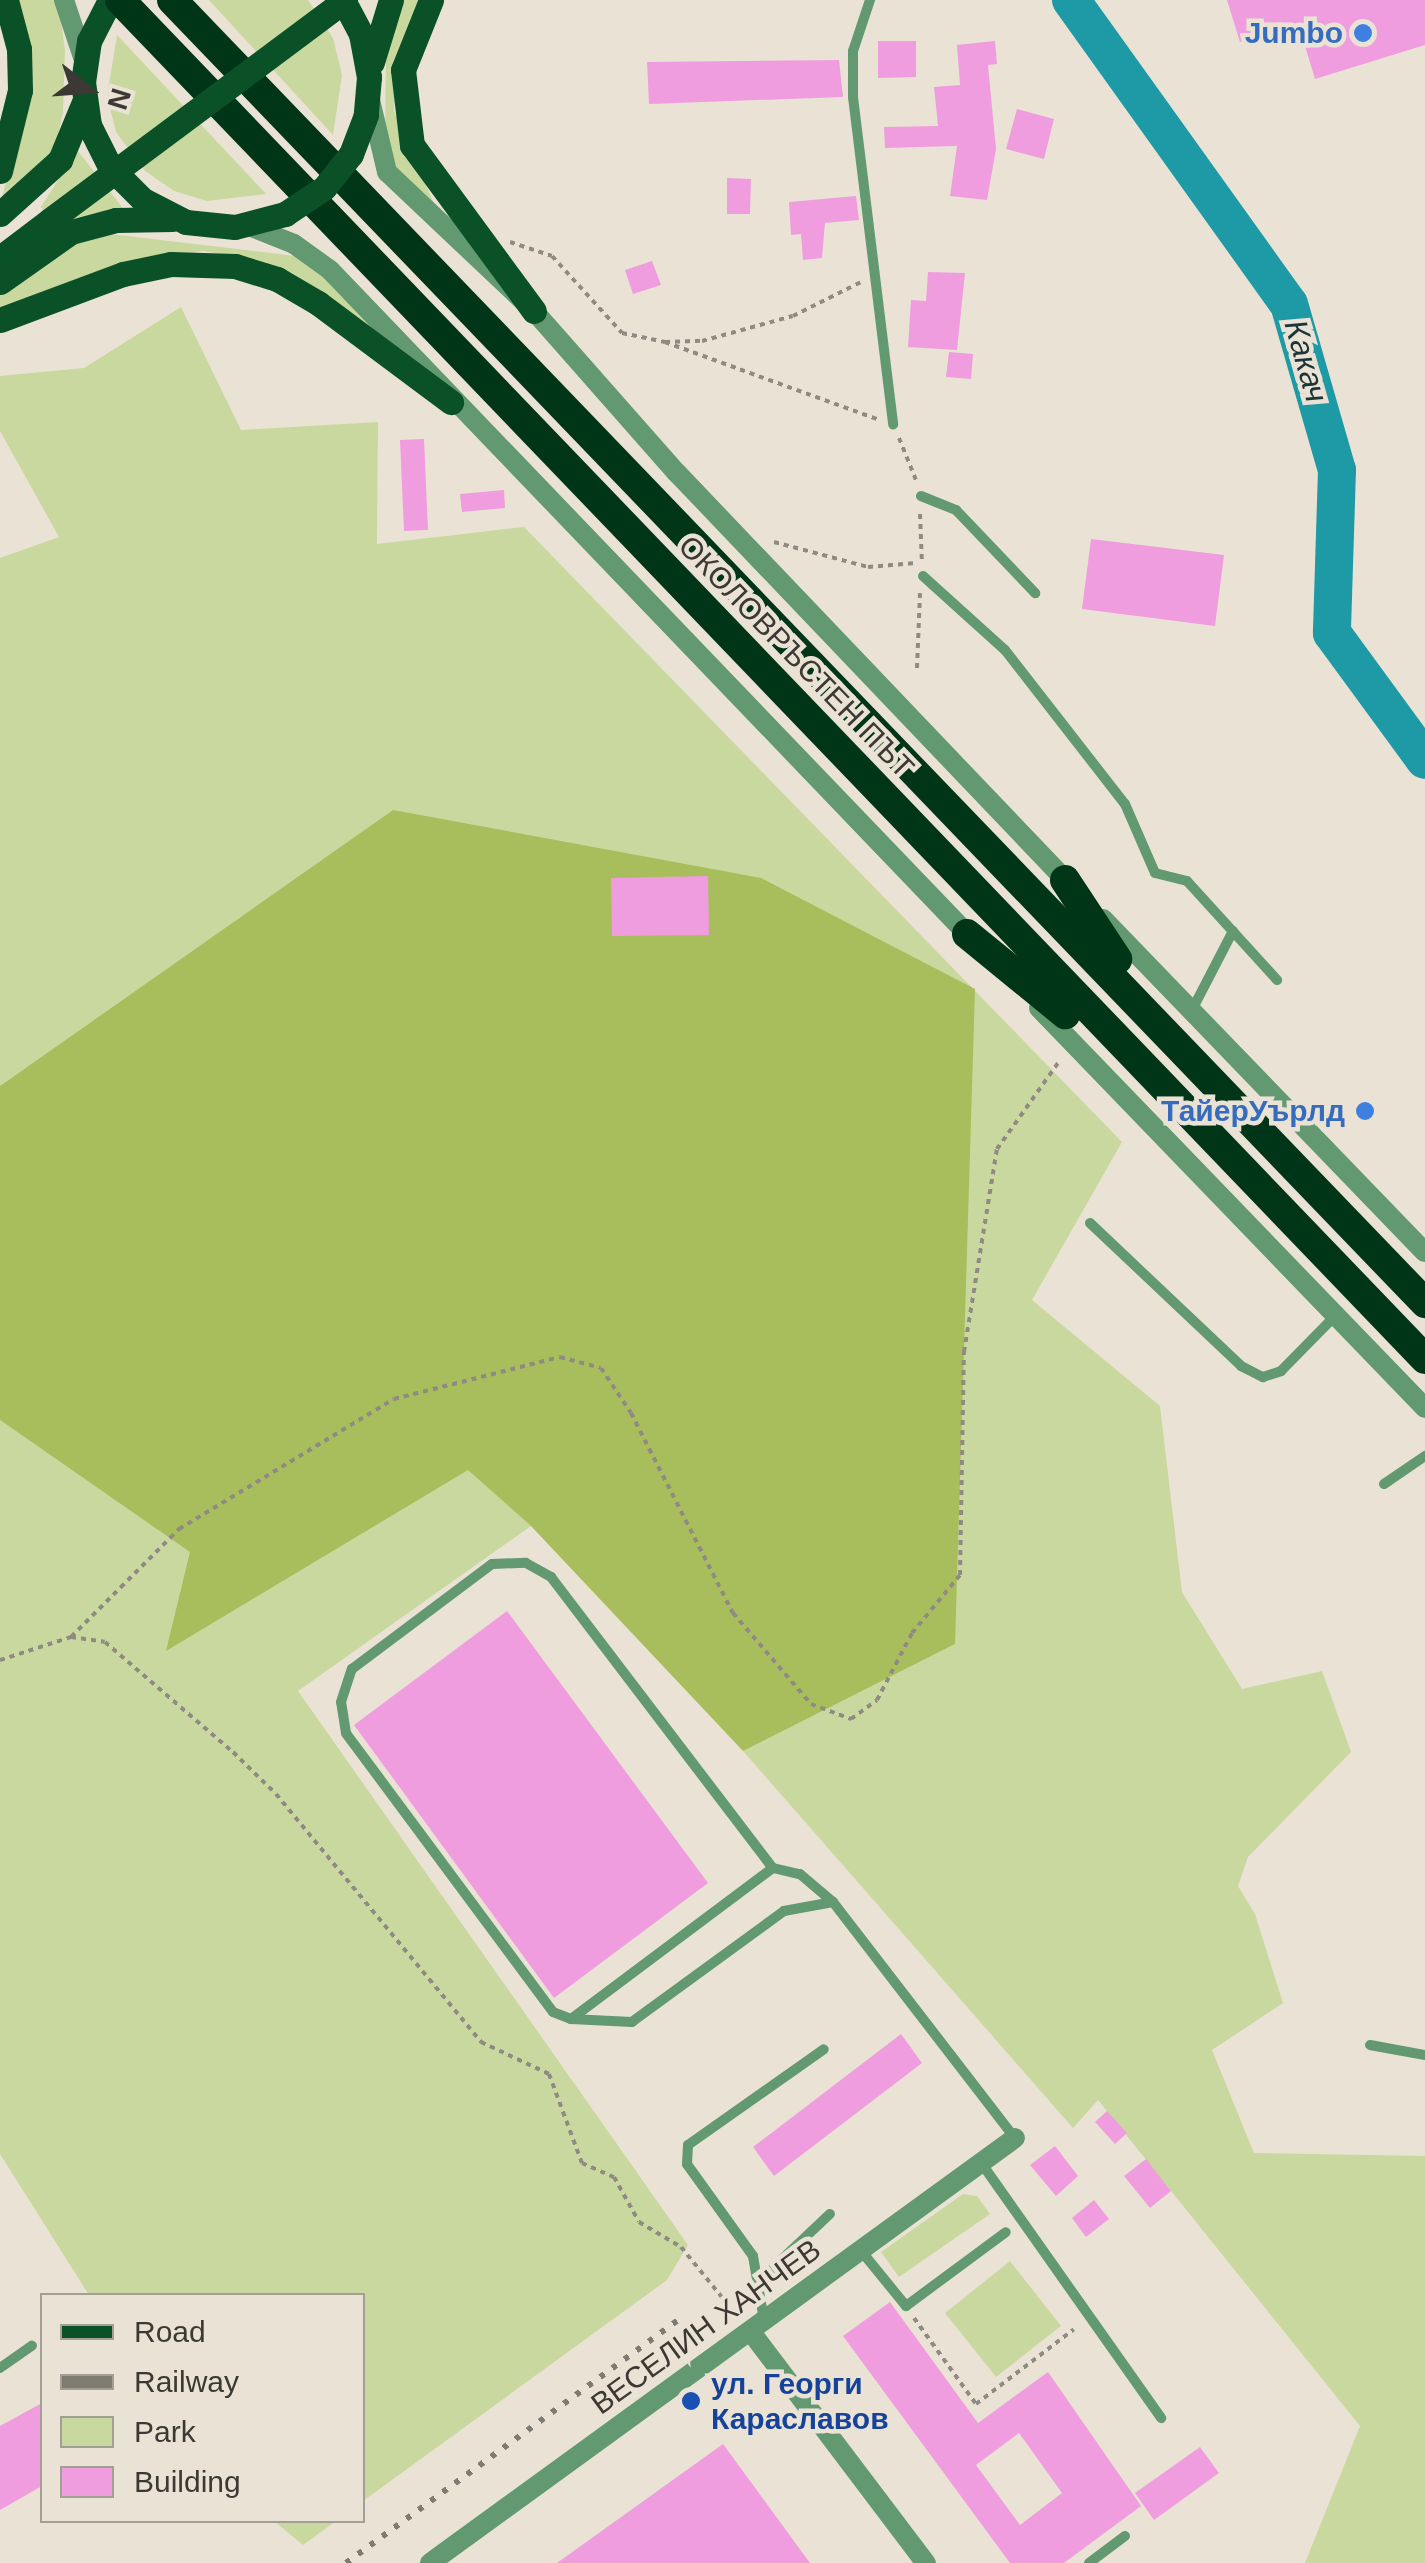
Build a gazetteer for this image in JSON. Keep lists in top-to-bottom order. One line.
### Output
{"streets":{"highway":["ОКОЛОВРЪСТЕН ПЪТ"],"street":["ВЕСЕЛИН ХАНЧЕВ"]},"water":["Какач"],"places":["Jumbo","ТайерУърлд","ул. Георги Караславов"],"legend":["Road","Railway","Park","Building"],"north":"right"}
